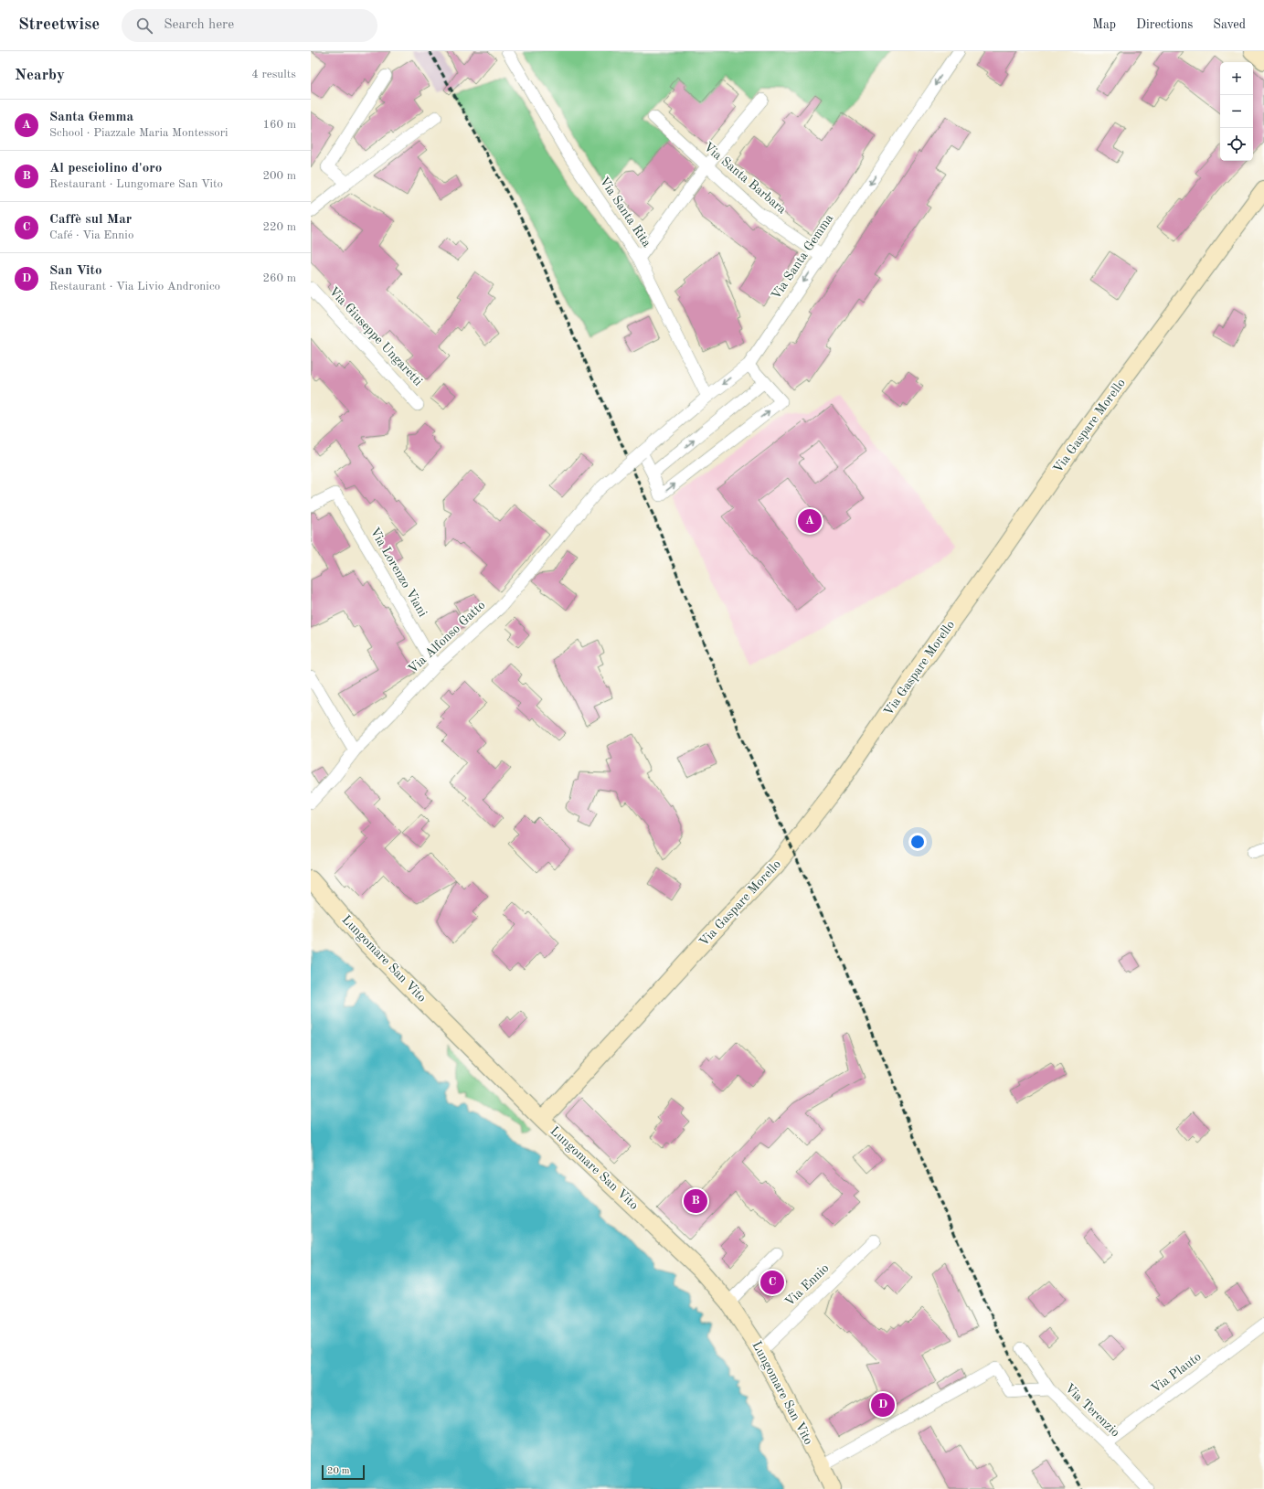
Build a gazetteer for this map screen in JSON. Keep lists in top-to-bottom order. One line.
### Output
{"streets":{"street":["Via Santa Barbara","Via Santa Rita","Via Santa Gemma","Via Giuseppe Ungaretti","Via Gaspare Morello","Via Lorenzo Viani","Via Alfonso Gatto","Lungomare San Vito","Via Ennio","Via Plauto","Via Terenzio"]},"crossings":[["Via Santa Barbara","Via Santa Gemma"],["Via Santa Rita","Via Santa Gemma"],["Via Santa Gemma","Via Alfonso Gatto"],["Via Gaspare Morello","Lungomare San Vito"],["Via Lorenzo Viani","Via Alfonso Gatto"],["Lungomare San Vito","Via Ennio"],["Via Plauto","Via Terenzio"]],"one_way":["Via Santa Gemma"],"scale_bar":"20 m","page":{"header":"Streetwise","search":"Search here","nav":["Map","Directions","Saved"],"heading":["Nearby","4 results"],"map_buttons":["+","−"],"list":[{"mark":"A","name":"Santa Gemma","note":"School · Piazzale Maria Montessori","value":"160 m"},{"mark":"B","name":"Al pesciolino d'oro","note":"Restaurant · Lungomare San Vito","value":"200 m"},{"mark":"C","name":"Caffè sul Mar","note":"Café · Via Ennio","value":"220 m"},{"mark":"D","name":"San Vito","note":"Restaurant · Via Livio Andronico","value":"260 m"}],"pins":["A","B","C","D"],"scale":"20 m"}}
